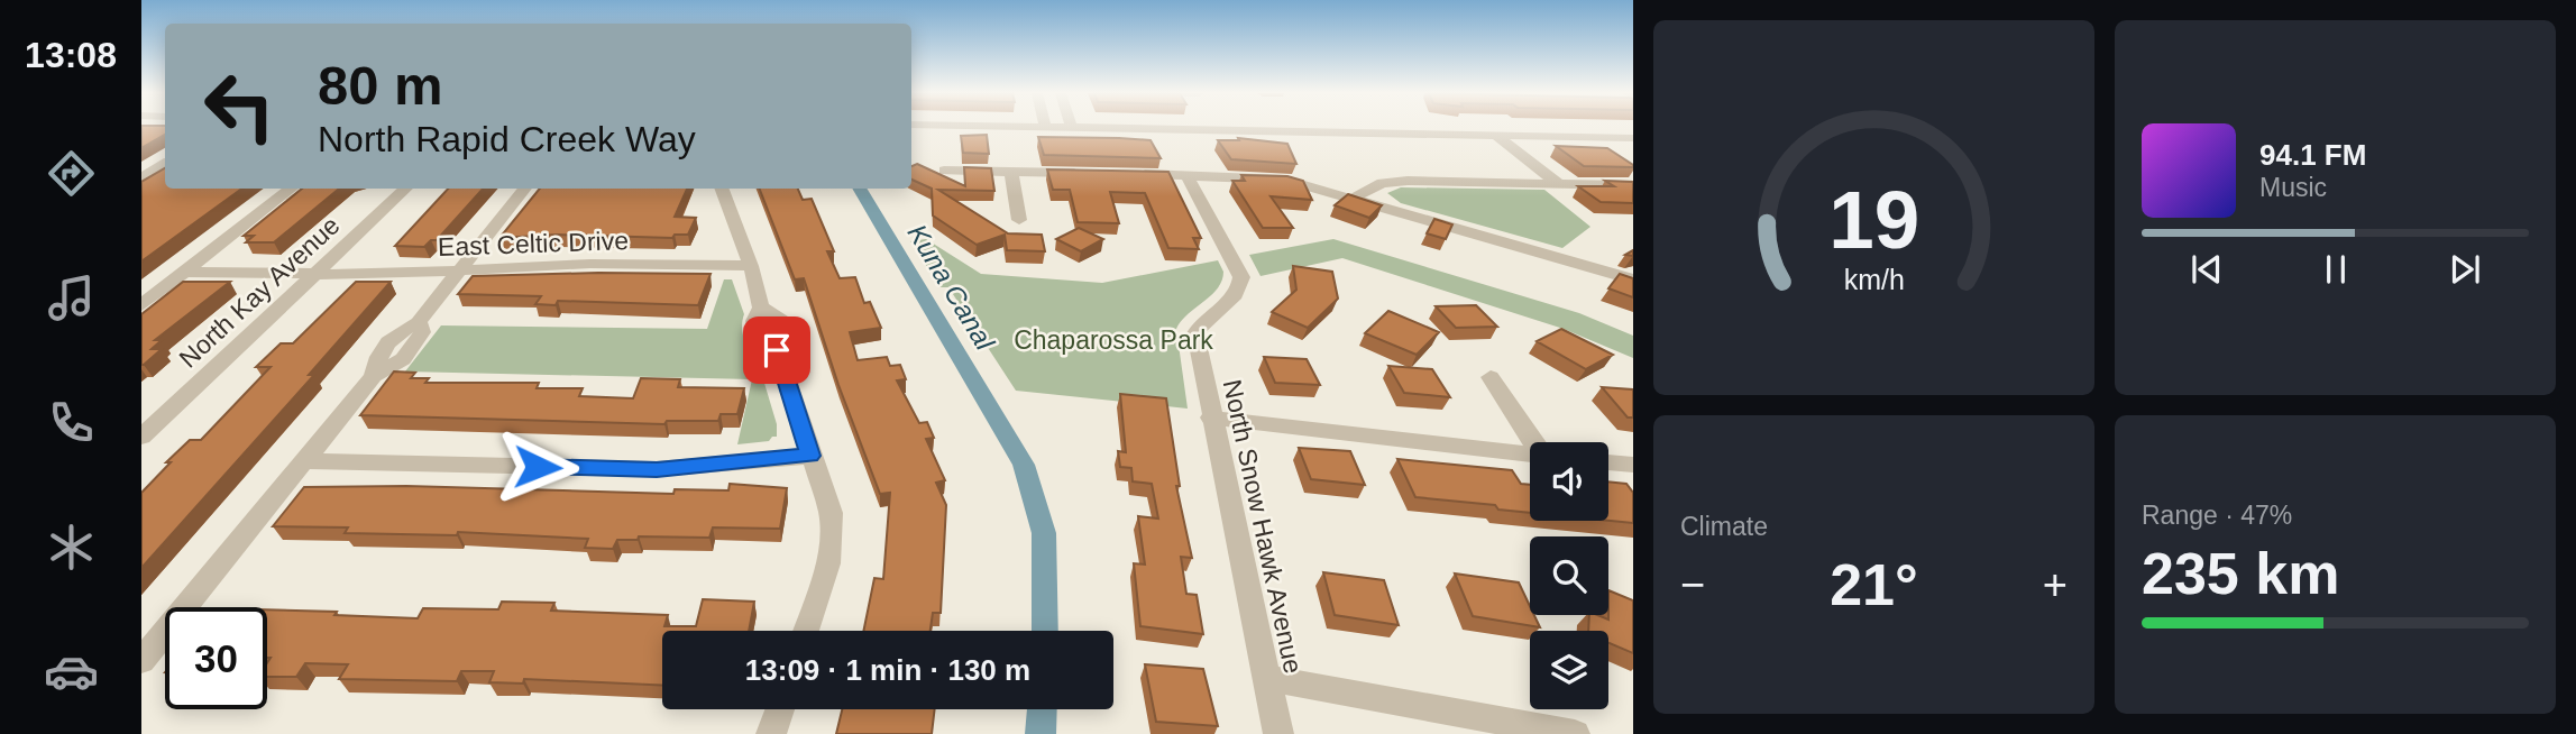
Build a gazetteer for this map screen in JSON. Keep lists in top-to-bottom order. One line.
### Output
{"streets":{"street":["East Celtic Drive","North Kay Avenue","North Snow Hawk Avenue"]},"crossings":[["East Celtic Drive","North Kay Avenue"]],"water":["Kuna Canal"],"parks":["Chaparossa Park"],"page":{"tabs":"13:08","turn":["80 m","North Rapid Creek Way"],"song":["94.1 FM","Music"],"tile":["Climate",["Range · 47%","235 km"]],"heat":["−","21°","+"],"limit":"30","trip":"13:09 · 1 min · 130 m","gauge":["19","km/h"]}}
